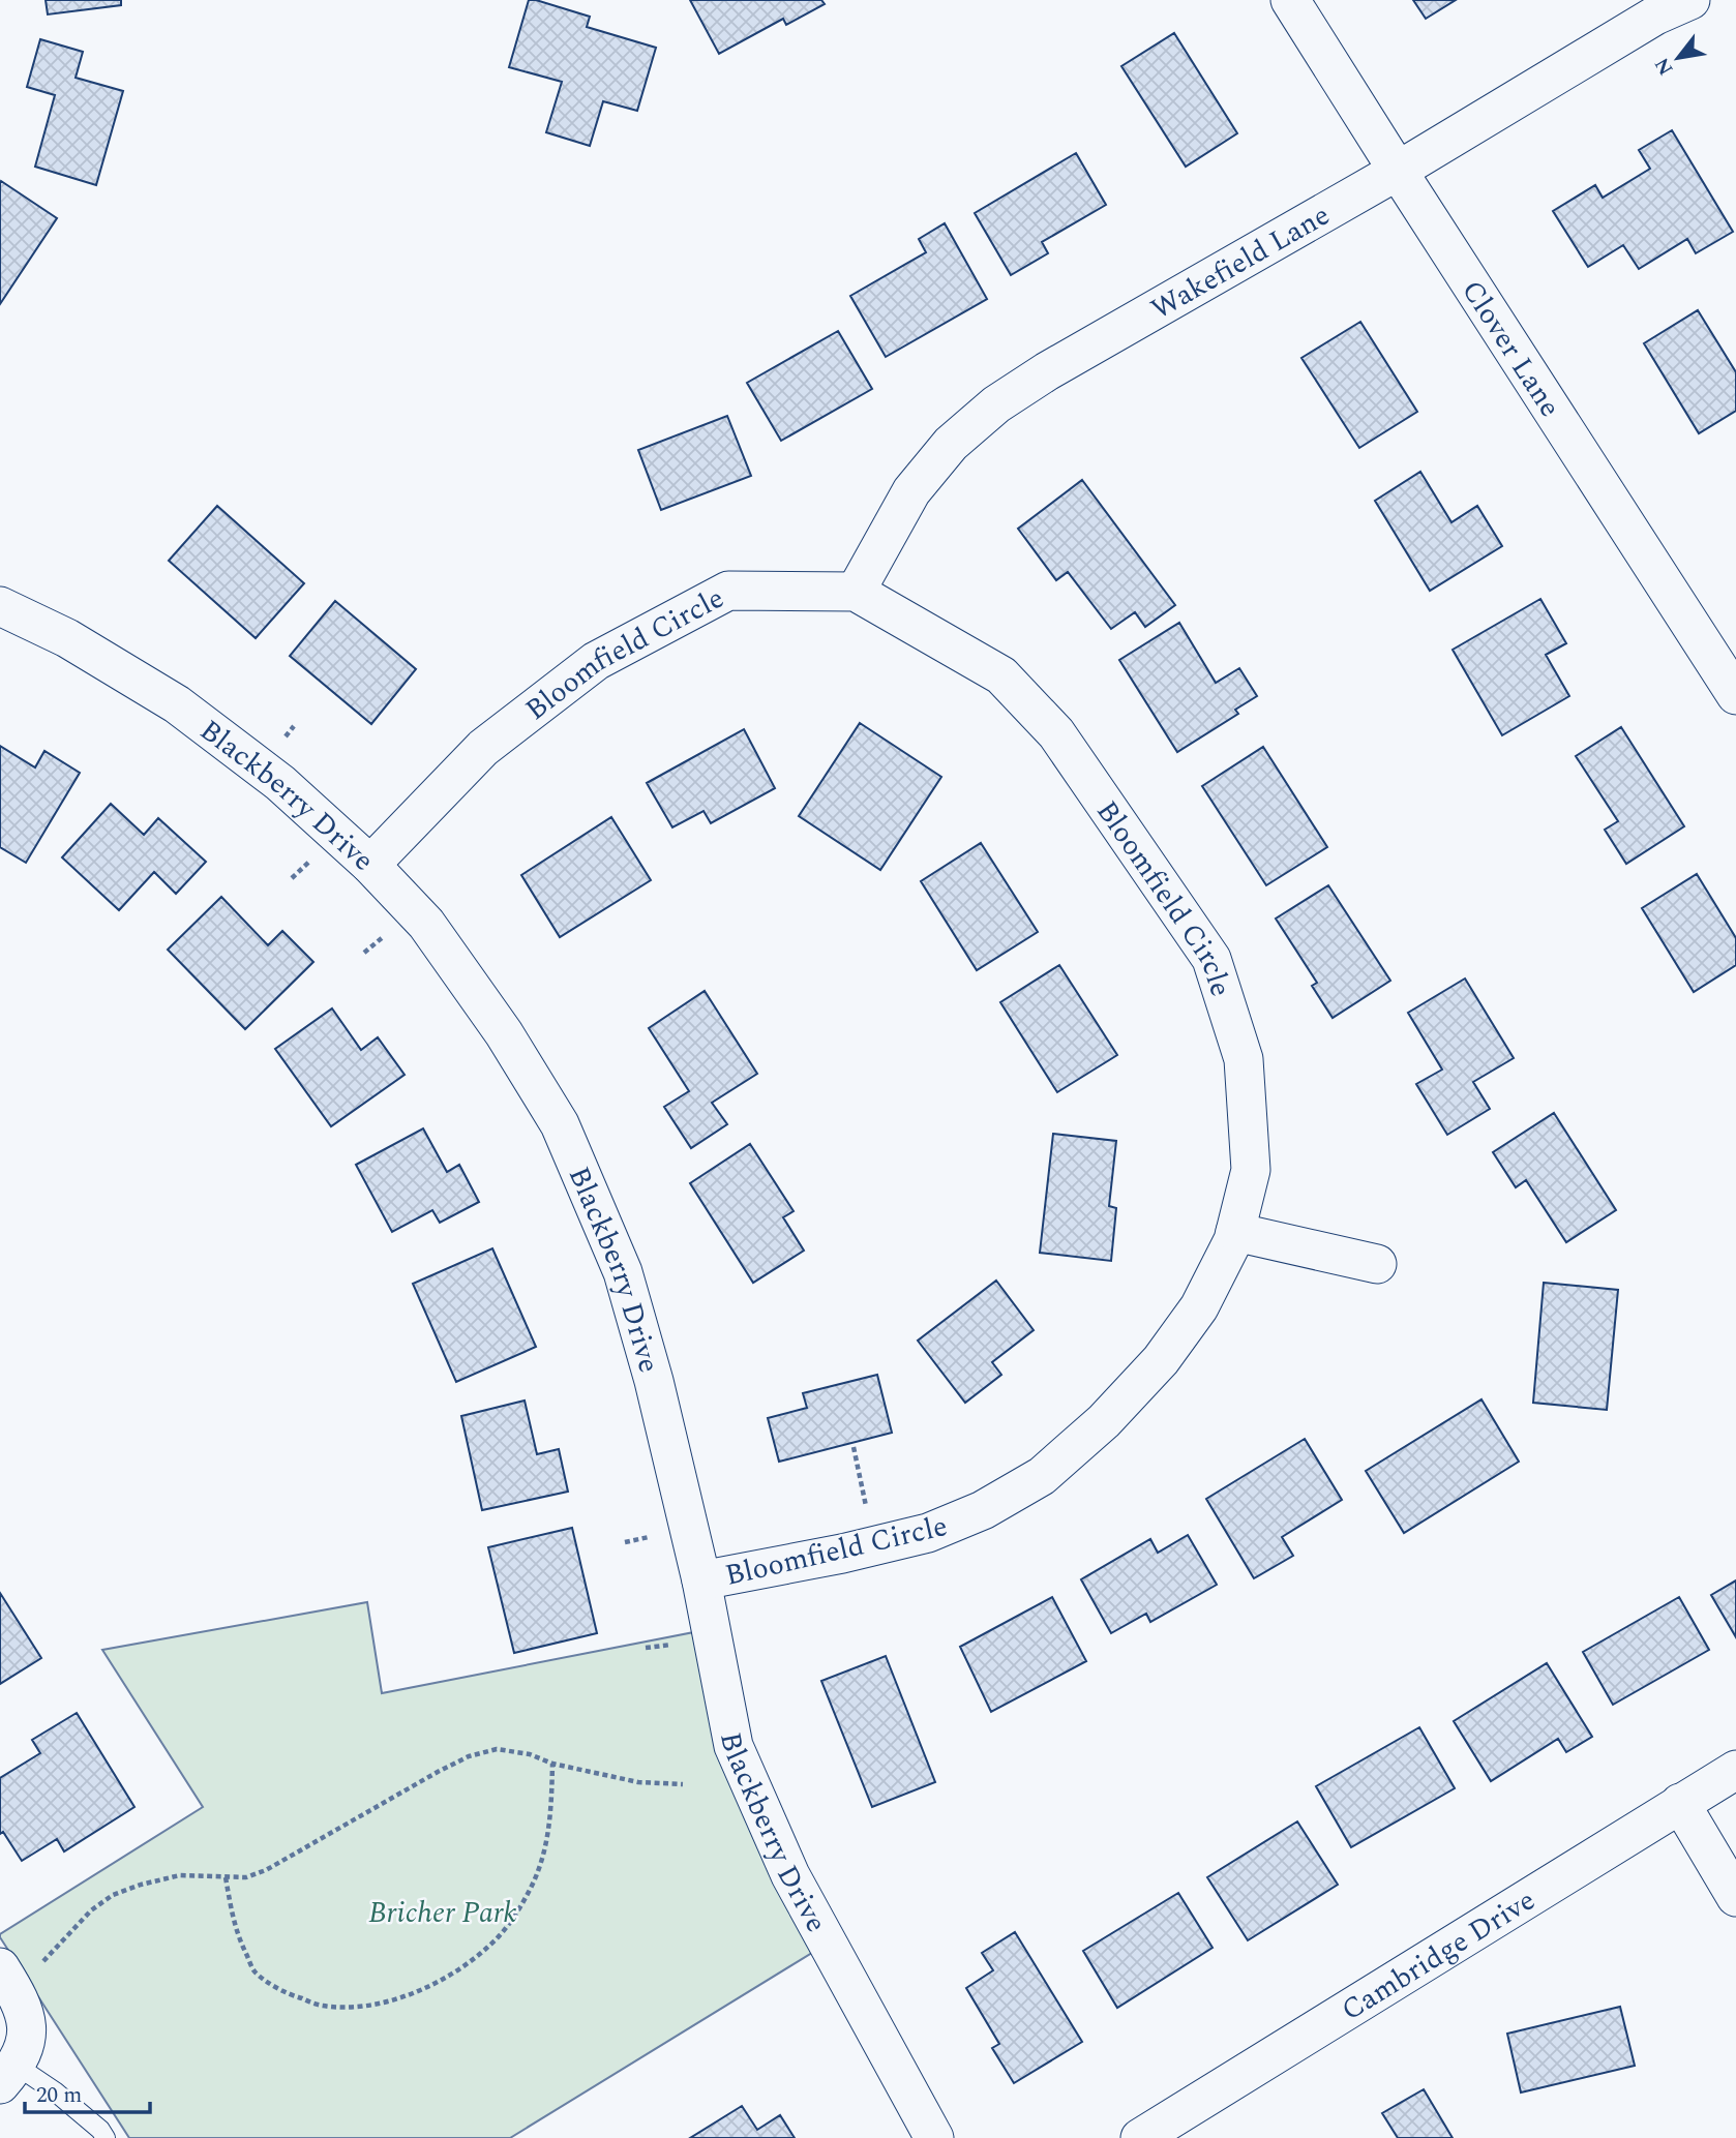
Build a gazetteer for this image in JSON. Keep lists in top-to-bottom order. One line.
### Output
{"streets":{"street":["Wakefield Lane","Clover Lane","Bloomfield Circle","Blackberry Drive","Cambridge Drive"]},"crossings":[["Wakefield Lane","Clover Lane"],["Wakefield Lane","Bloomfield Circle"],["Bloomfield Circle","Blackberry Drive"]],"parks":["Bricher Park"],"scale_bar":"20 m","north":"bottom left"}
